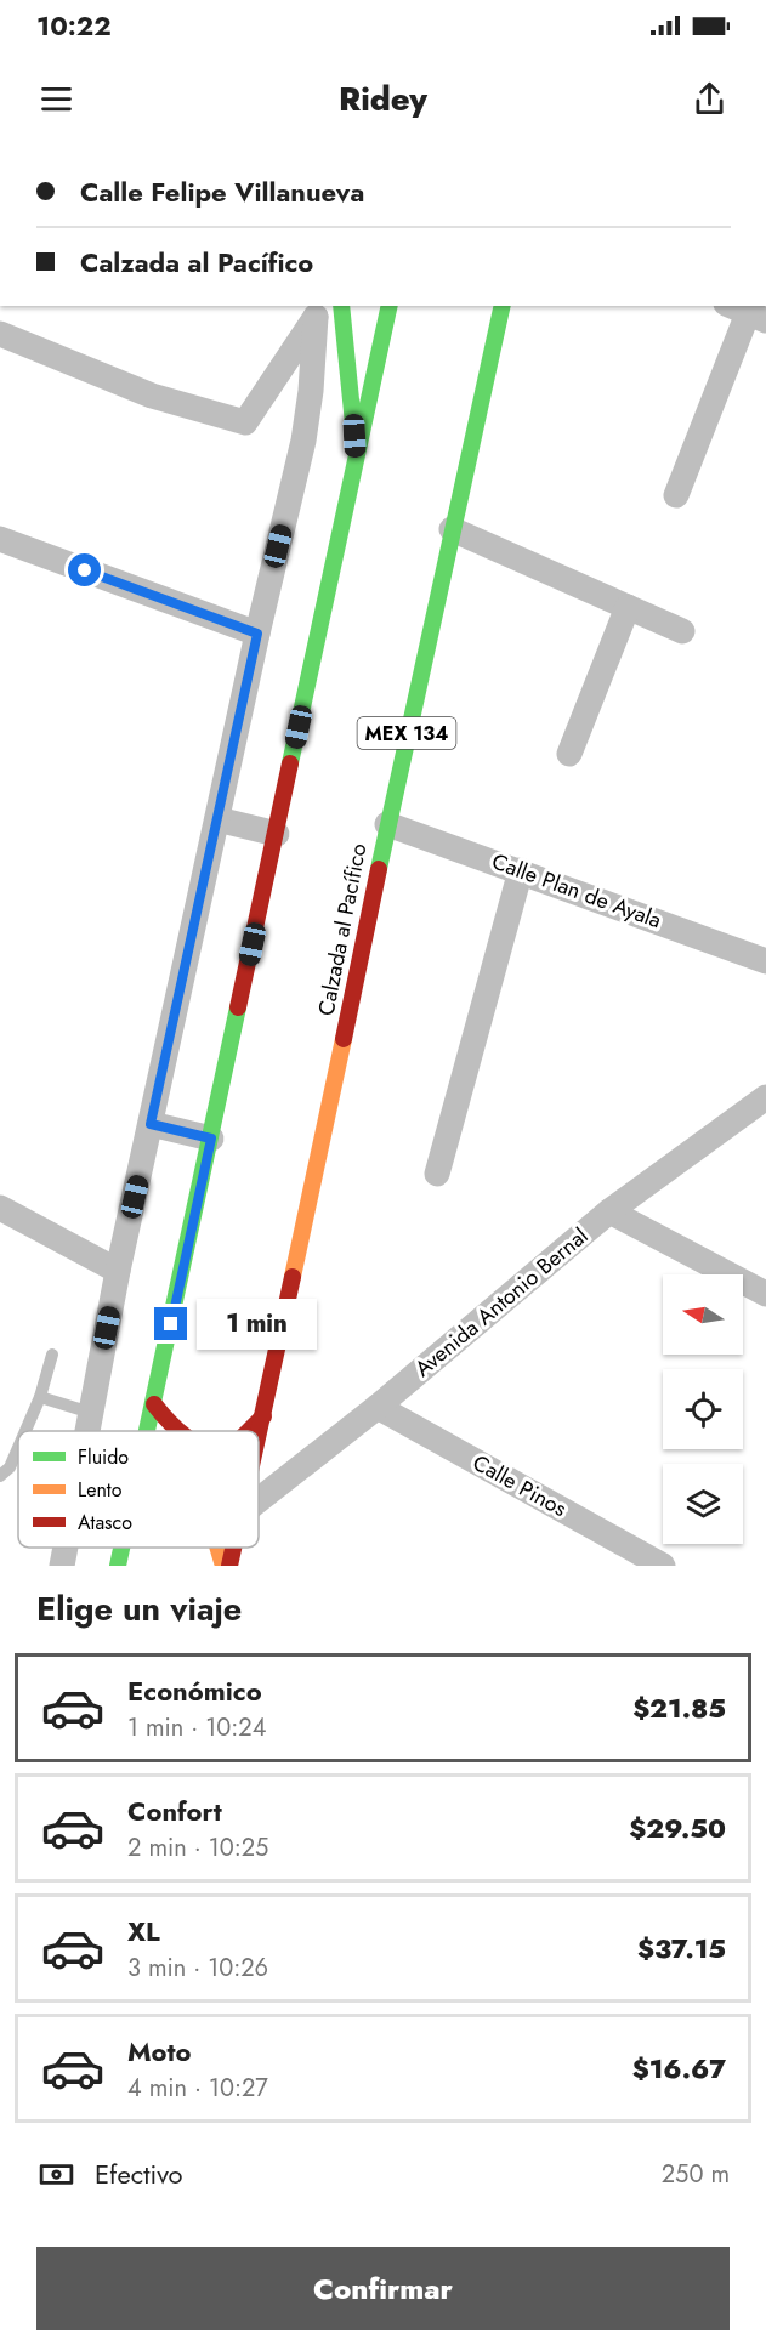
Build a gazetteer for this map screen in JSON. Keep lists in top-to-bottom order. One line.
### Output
{"streets":{"main road":["MEX 134","Calzada al Pacífico"],"street":["Calle Plan de Ayala","Avenida Antonio Bernal","Calle Pinos"]},"crossings":[["Calle Plan de Ayala","Calzada al Pacífico"],["Avenida Antonio Bernal","Calle Pinos"]],"legend":["Fluido","Lento","Atasco"],"north":"left","page":{"status":"10:22","header":"Ridey","banner":["Calle Felipe Villanueva","Calzada al Pacífico"],"bubble":"1 min","heading":"Elige un viaje","list":[{"name":"Económico","note":"1 min · 10:24","value":"$21.85"},{"name":"Confort","note":"2 min · 10:25","value":"$29.50"},{"name":"XL","note":"3 min · 10:26","value":"$37.15"},{"name":"Moto","note":"4 min · 10:27","value":"$16.67"}],"pay":["Efectivo","250 m"],"buttons":"Confirmar"}}
